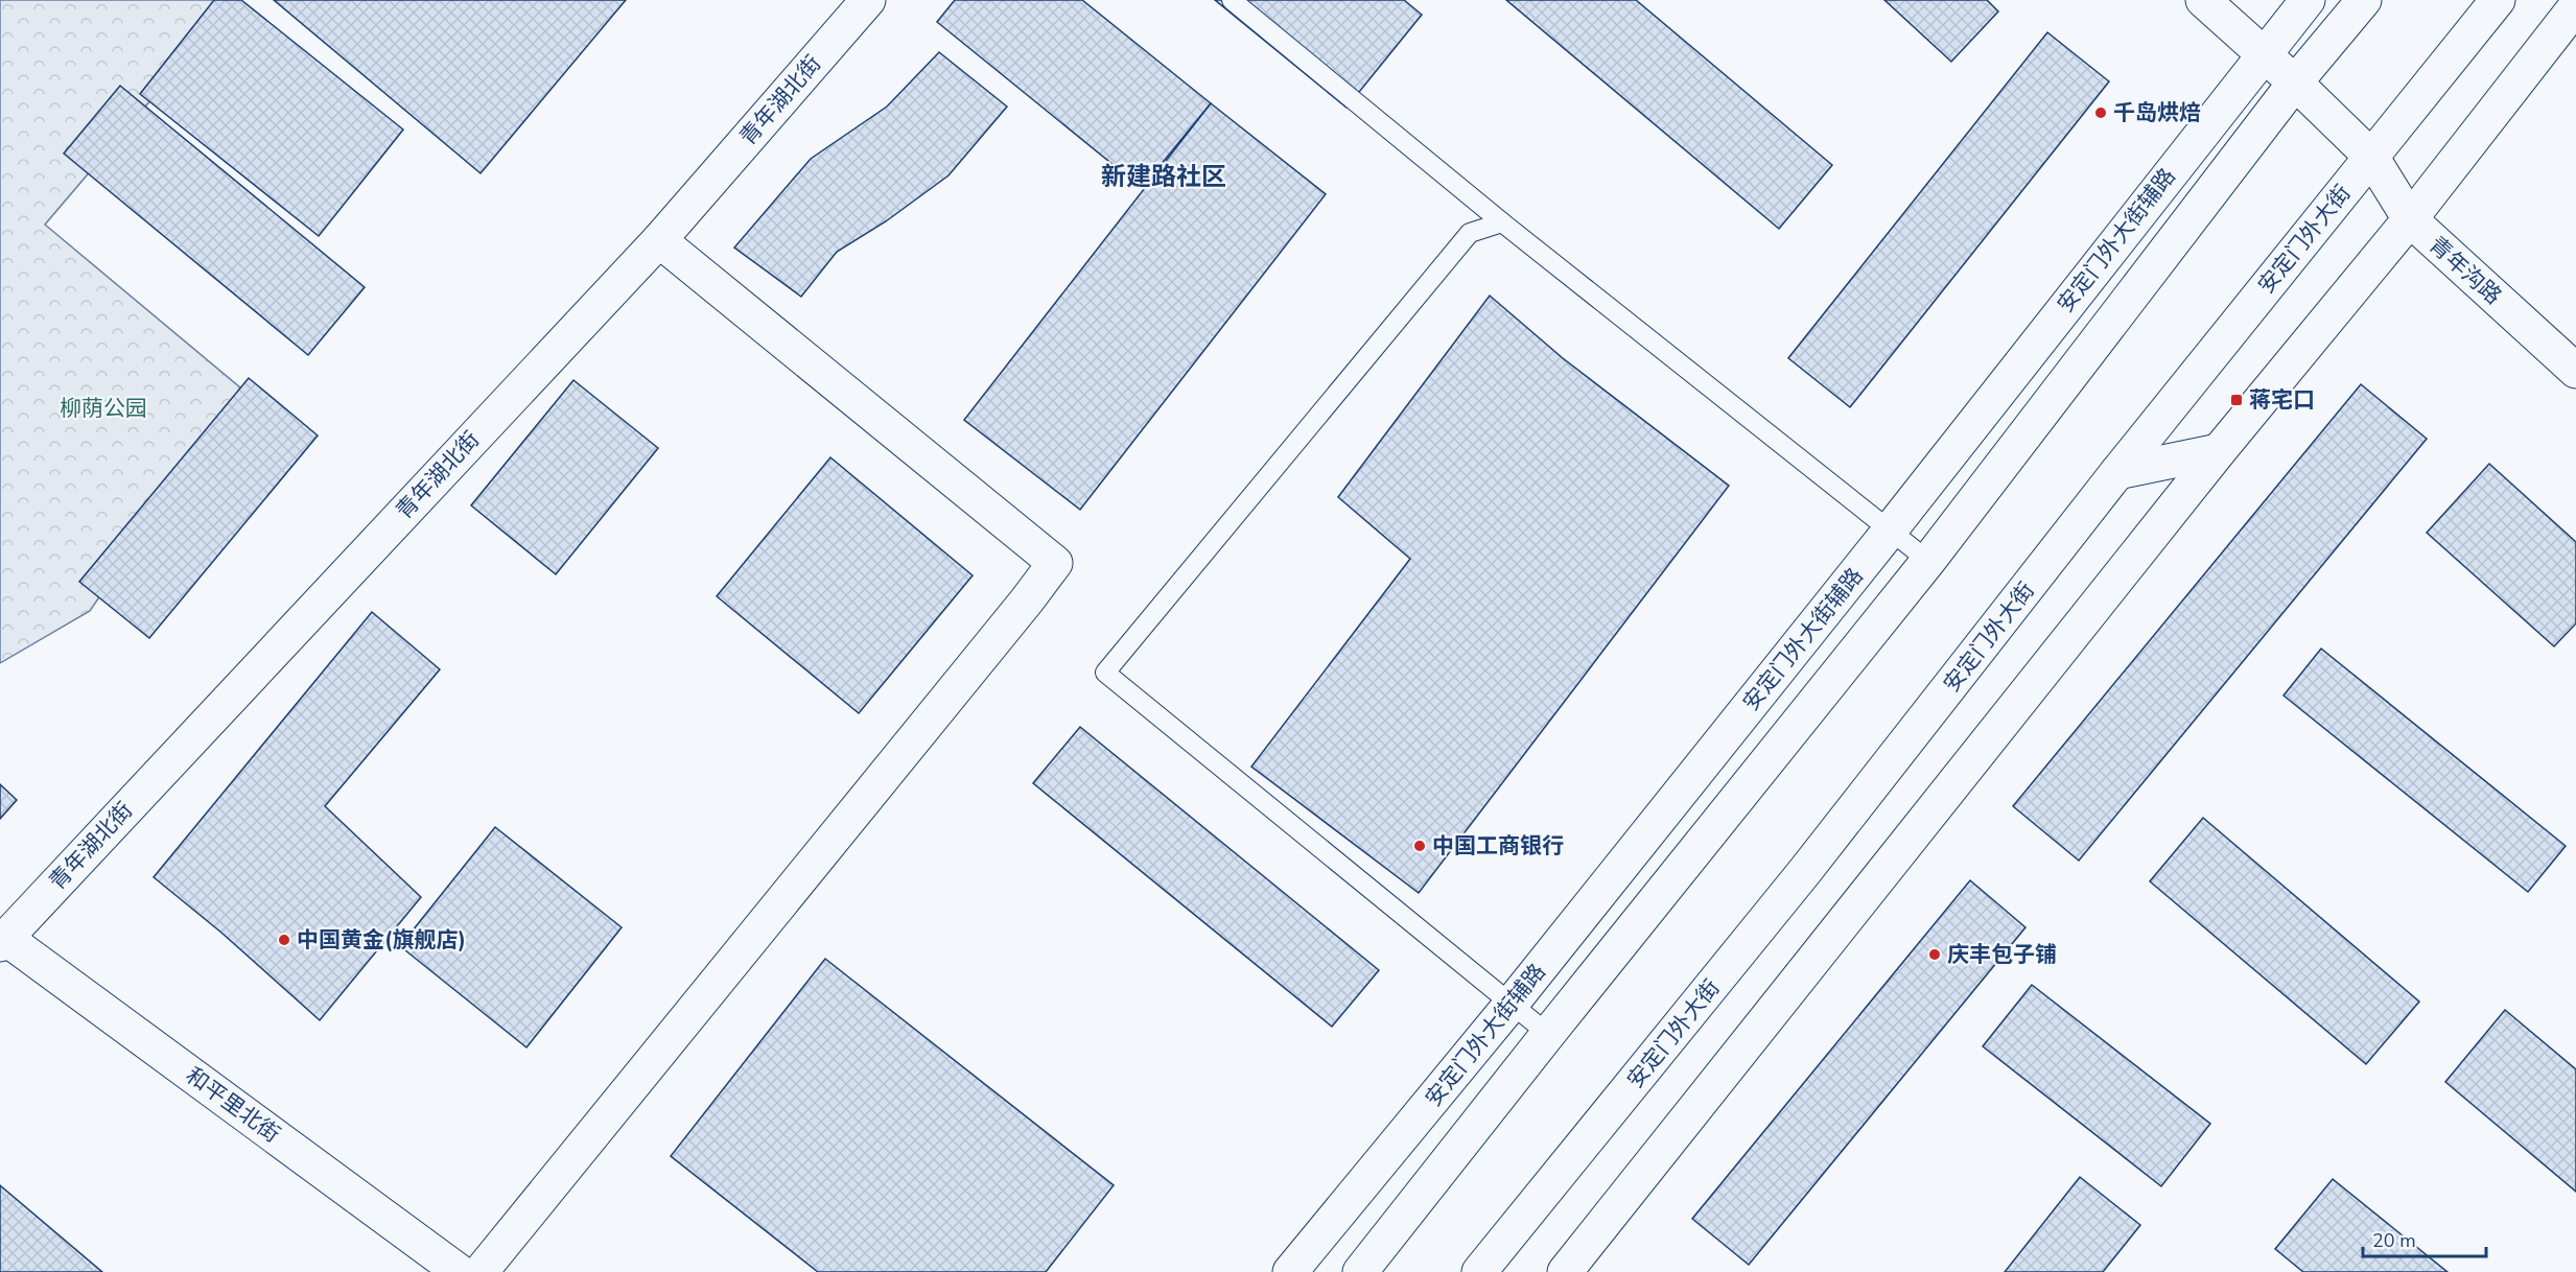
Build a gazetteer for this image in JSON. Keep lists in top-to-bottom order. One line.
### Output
{"streets":{"street":["青年湖北街","安定门外大街","安定门外大街辅路","青年沟路","和平里北街"]},"crossings":[["青年湖北街","和平里北街"],["安定门外大街","青年沟路"],["安定门外大街辅路","青年沟路"]],"districts":["新建路社区"],"parks":["柳荫公园"],"places":{"other":["千岛烘焙","中国工商银行","中国黄金(旗舰店)","庆丰包子铺"],"transit":["蒋宅口"]},"scale_bar":"20 m"}
